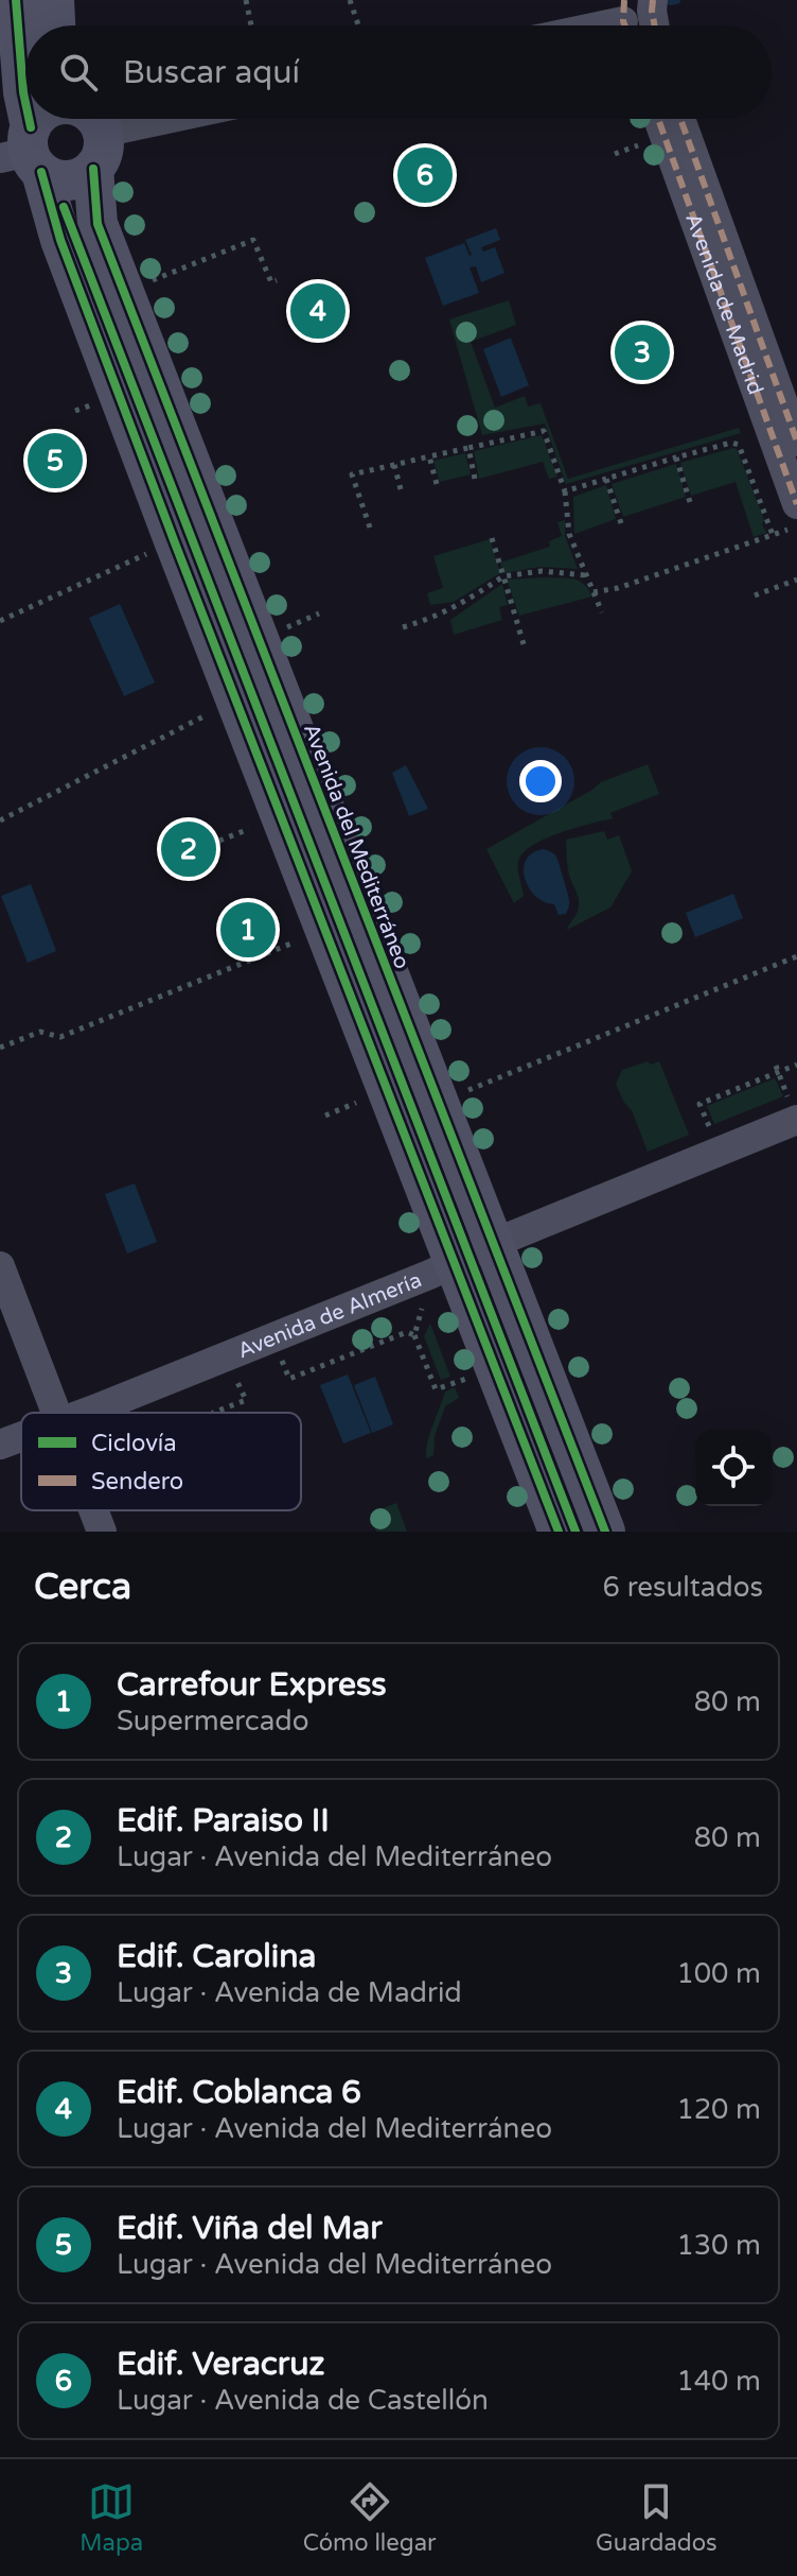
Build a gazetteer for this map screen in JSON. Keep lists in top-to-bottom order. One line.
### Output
{"streets":{"street":["Avenida de Madrid","Avenida del Mediterráneo","Avenida de Almería"]},"crossings":[["Avenida del Mediterráneo","Avenida de Almería"]],"legend":["Ciclovía","Sendero"],"page":{"search":"Buscar aquí","pins":["6","4","3","5","2","1"],"heading":["Cerca","6 resultados"],"list":[{"mark":"1","name":"Carrefour Express","note":"Supermercado","value":"80 m"},{"mark":"2","name":"Edif. Paraiso II","note":"Lugar · Avenida del Mediterráneo","value":"80 m"},{"mark":"3","name":"Edif. Carolina","note":"Lugar · Avenida de Madrid","value":"100 m"},{"mark":"4","name":"Edif. Coblanca 6","note":"Lugar · Avenida del Mediterráneo","value":"120 m"},{"mark":"5","name":"Edif. Viña del Mar","note":"Lugar · Avenida del Mediterráneo","value":"130 m"},{"mark":"6","name":"Edif. Veracruz","note":"Lugar · Avenida de Castellón","value":"140 m"}],"nav":["Mapa","Cómo llegar","Guardados"]}}
